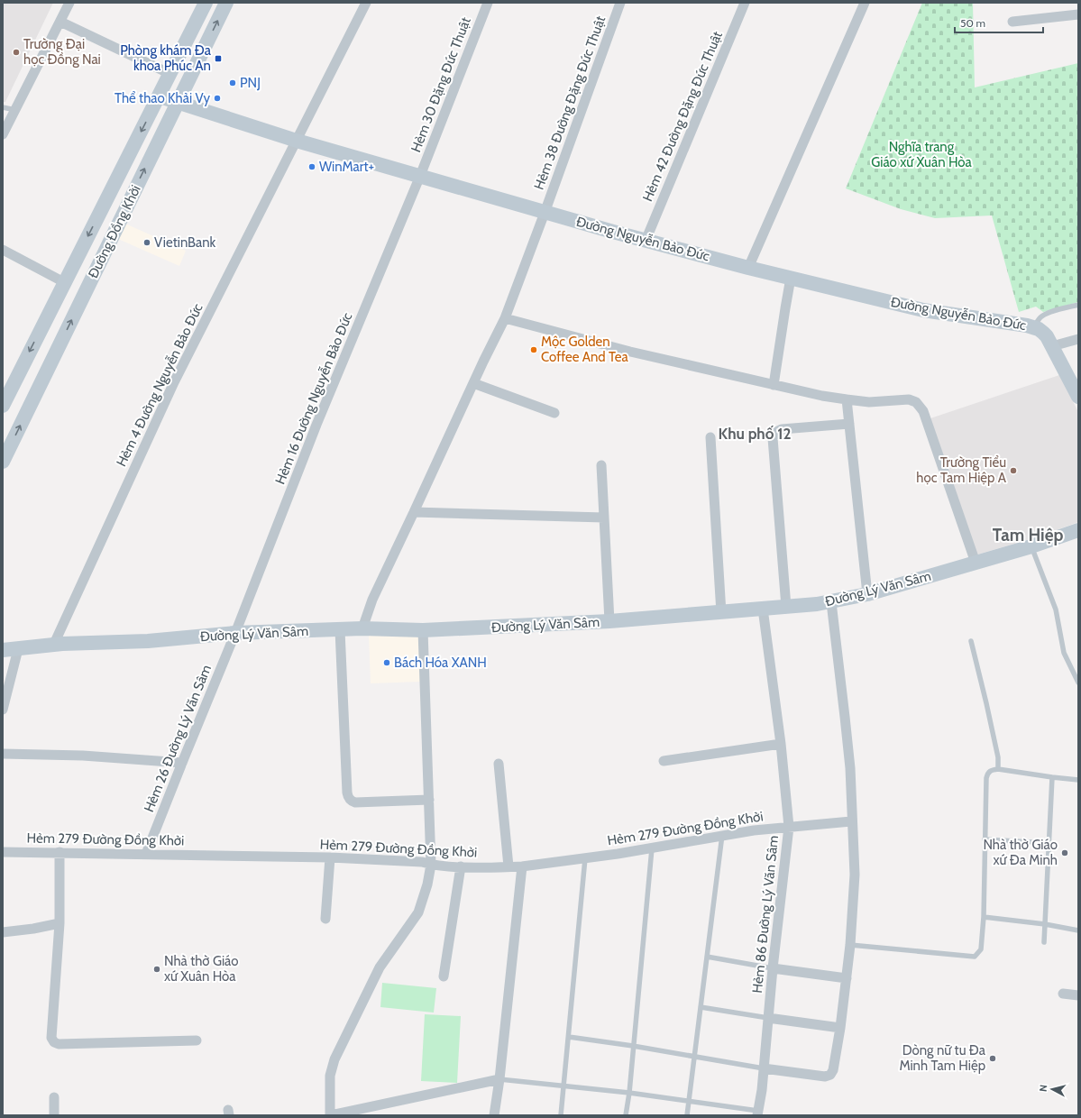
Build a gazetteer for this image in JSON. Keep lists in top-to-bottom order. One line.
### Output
{"streets":{"street":["Hẻm 30 Đặng Đức Thuật","Hẻm 38 Đường Đặng Đức Thuật","Hẻm 42 Đường Đặng Đức Thuật","Đường Đồng Khởi","Đường Nguyễn Bảo Đức","Hẻm 4 Đường Nguyễn Bảo Đức","Hẻm 16 Đường Nguyễn Bảo Đức","Đường Lý Văn Sâm","Hẻm 26 Đường Lý Văn Sâm","Hẻm 279 Đường Đồng Khởi","Hẻm 86 Đường Lý Văn Sâm"]},"crossings":[["Hẻm 30 Đặng Đức Thuật","Đường Nguyễn Bảo Đức"],["Hẻm 30 Đặng Đức Thuật","Hẻm 16 Đường Nguyễn Bảo Đức"],["Hẻm 38 Đường Đặng Đức Thuật","Đường Nguyễn Bảo Đức"],["Hẻm 38 Đường Đặng Đức Thuật","Đường Lý Văn Sâm"],["Hẻm 42 Đường Đặng Đức Thuật","Đường Nguyễn Bảo Đức"],["Đường Đồng Khởi","Đường Nguyễn Bảo Đức"],["Đường Nguyễn Bảo Đức","Hẻm 4 Đường Nguyễn Bảo Đức"],["Đường Nguyễn Bảo Đức","Hẻm 16 Đường Nguyễn Bảo Đức"],["Hẻm 4 Đường Nguyễn Bảo Đức","Đường Lý Văn Sâm"],["Hẻm 16 Đường Nguyễn Bảo Đức","Đường Lý Văn Sâm"],["Hẻm 16 Đường Nguyễn Bảo Đức","Hẻm 26 Đường Lý Văn Sâm"],["Đường Lý Văn Sâm","Hẻm 26 Đường Lý Văn Sâm"],["Đường Lý Văn Sâm","Hẻm 86 Đường Lý Văn Sâm"],["Hẻm 26 Đường Lý Văn Sâm","Hẻm 279 Đường Đồng Khởi"],["Hẻm 279 Đường Đồng Khởi","Hẻm 86 Đường Lý Văn Sâm"]],"districts":["Khu phố 12","Tam Hiệp"],"parks":["Nghĩa trang Giáo xứ Xuân Hòa"],"places":{"other":["Trường Đại học Đồng Nai","PNJ","Thể thao Khải Vy","WinMart+","VietinBank","Mộc Golden Coffee And Tea","Trường Tiểu học Tam Hiệp A","Bách Hóa XANH","Nhà thờ Giáo xứ Đa Minh","Nhà thờ Giáo xứ Xuân Hòa","Dòng nữ tu Đa Minh Tam Hiệp"],"transit":["Phòng khám Đa khoa Phúc An"]},"scale_bar":"50 m","north":"left"}
